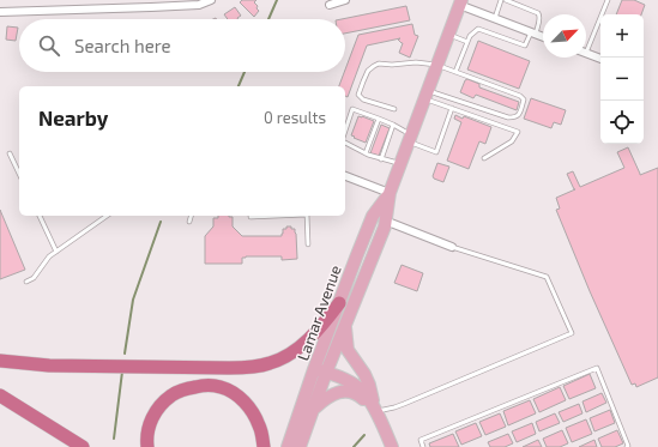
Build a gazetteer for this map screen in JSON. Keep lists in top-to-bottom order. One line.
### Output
{"streets":{"main road":["Lamar Avenue"]},"north":"top right","page":{"map_buttons":["+","−"],"search":"Search here","heading":["Nearby","0 results"]}}
